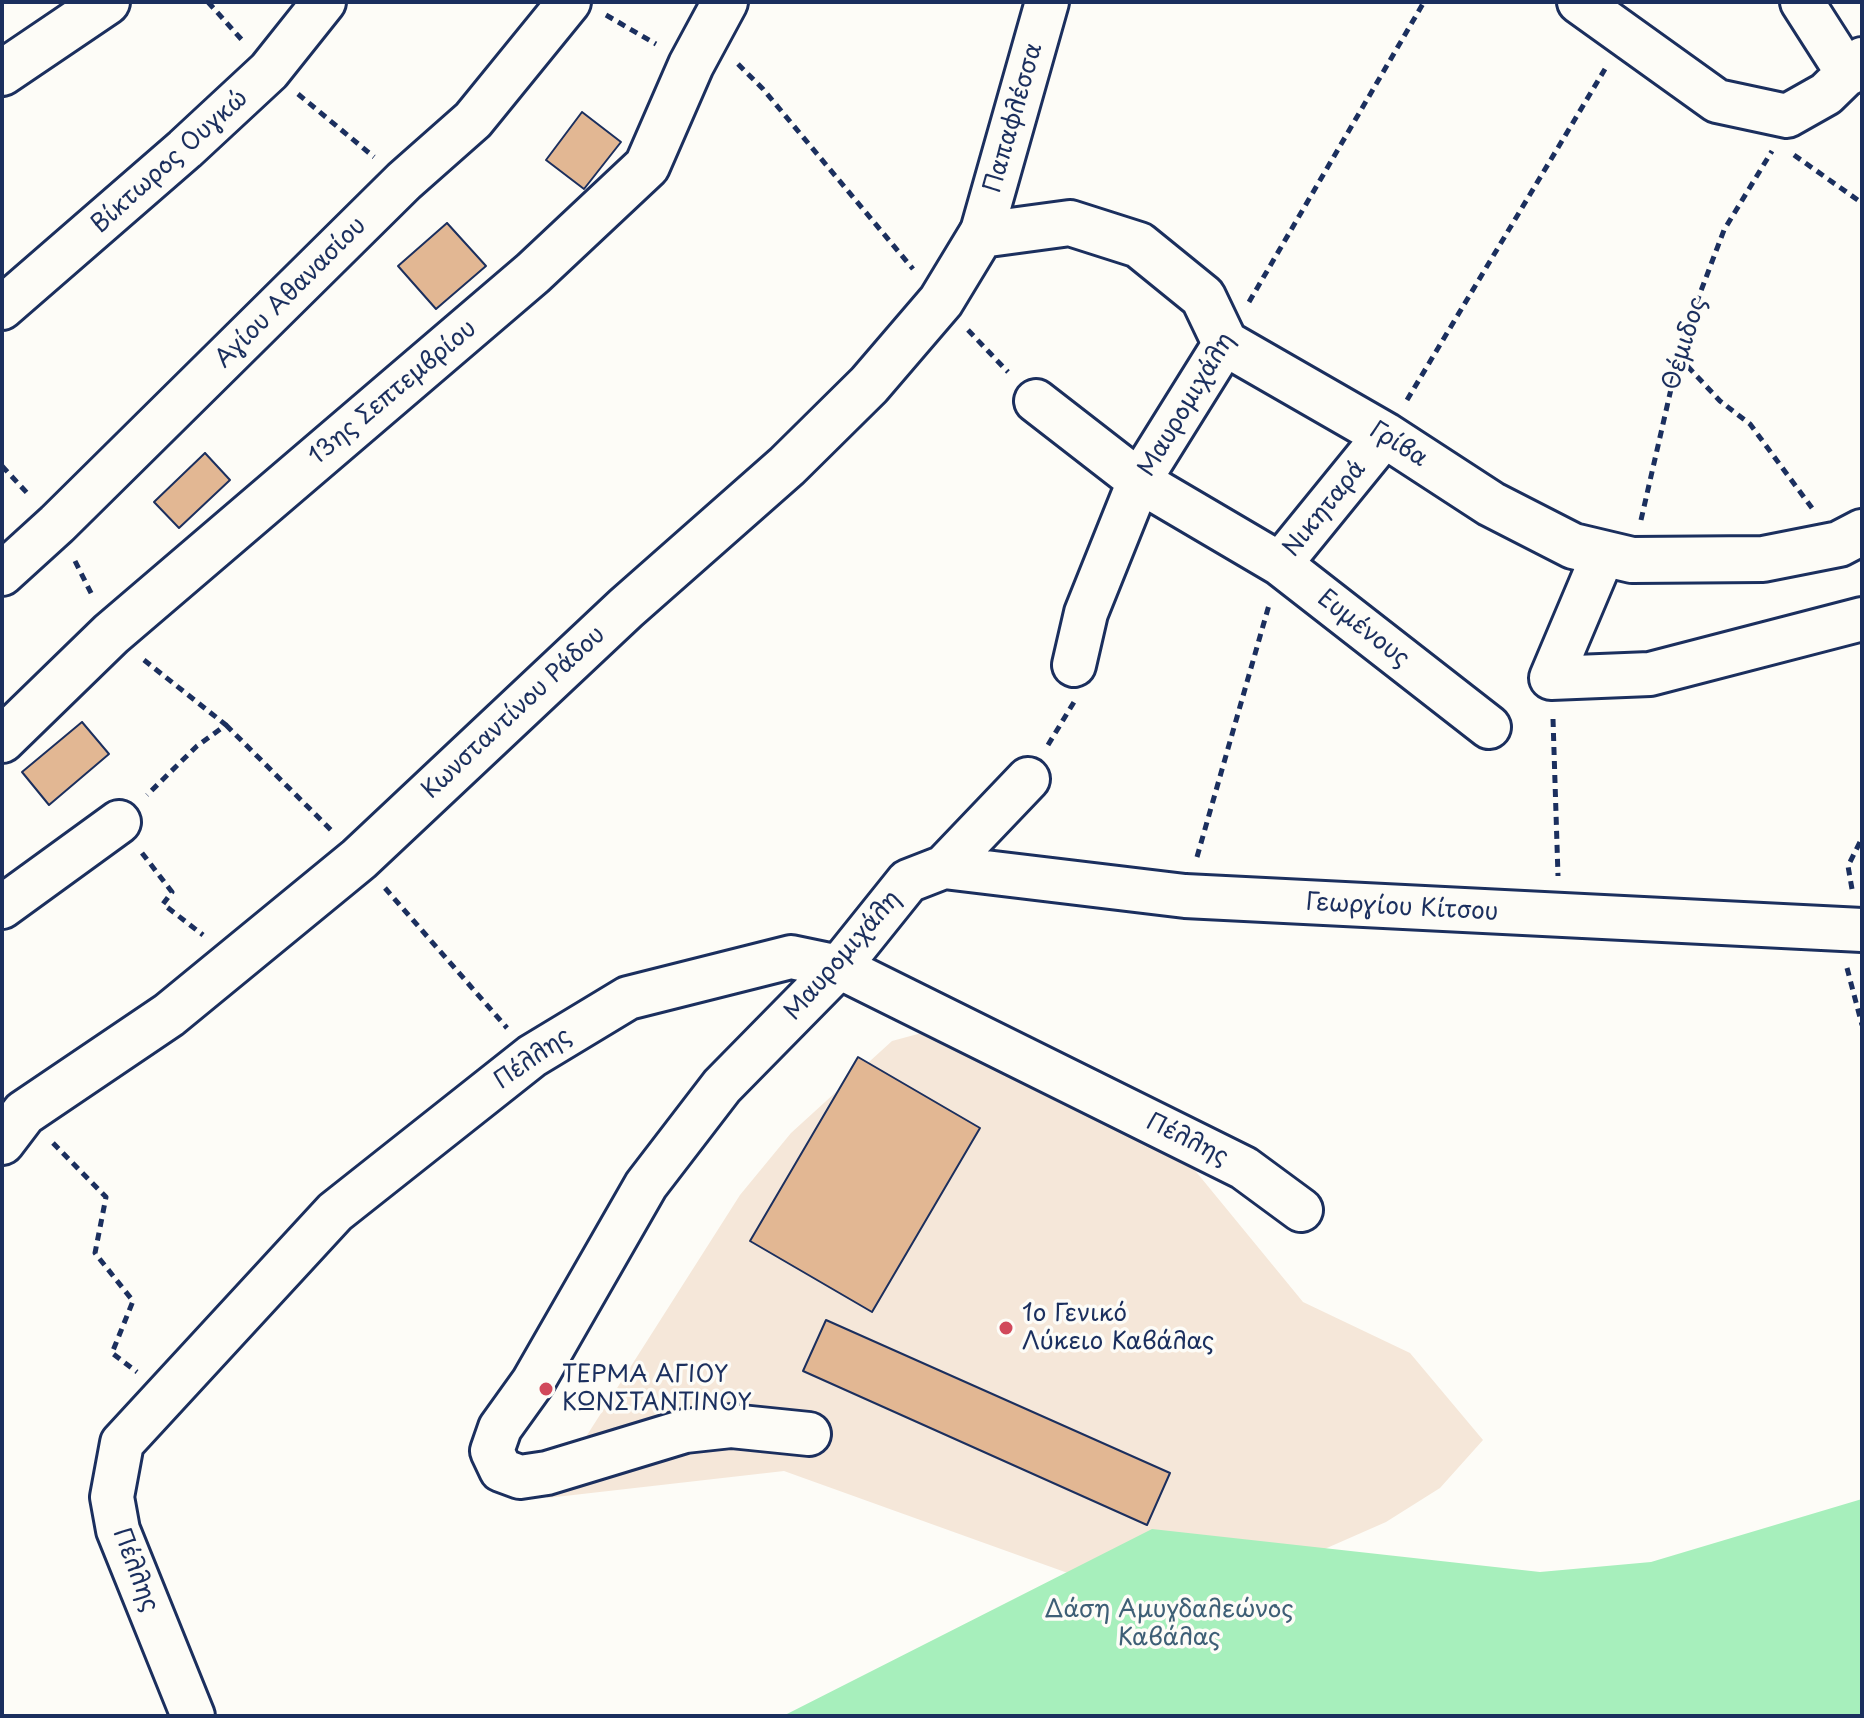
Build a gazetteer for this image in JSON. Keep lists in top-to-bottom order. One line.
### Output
{"streets":{"street":["Παπαφλέσσα","Βίκτωρος Ουγκώ","Αγίου Αθανασίου","13ης Σεπτεμβρίου","Μαυρομιχάλη","Γρίβα","Νικηταρά","Ευμένους","Κωνσταντίνου Ράδου","Γεωργίου Κίτσου","Πέλλης"],"path":["Θέμιδος"]},"crossings":[["Παπαφλέσσα","Κωνσταντίνου Ράδου"],["Θέμιδος","Γρίβα"],["Μαυρομιχάλη","Γρίβα"],["Μαυρομιχάλη","Ευμένους"],["Μαυρομιχάλη","Γεωργίου Κίτσου"],["Μαυρομιχάλη","Πέλλης"],["Γρίβα","Νικηταρά"],["Νικηταρά","Ευμένους"],["Νικηταρά","Γεωργίου Κίτσου"]],"parks":["Δάση Αμυγδαλεώνος Καβάλας"],"places":["1ο Γενικό Λύκειο Καβάλας","ΤΕΡΜΑ ΑΓΙΟΥ ΚΩΝΣΤΑΝΤΙΝΟΥ"]}
